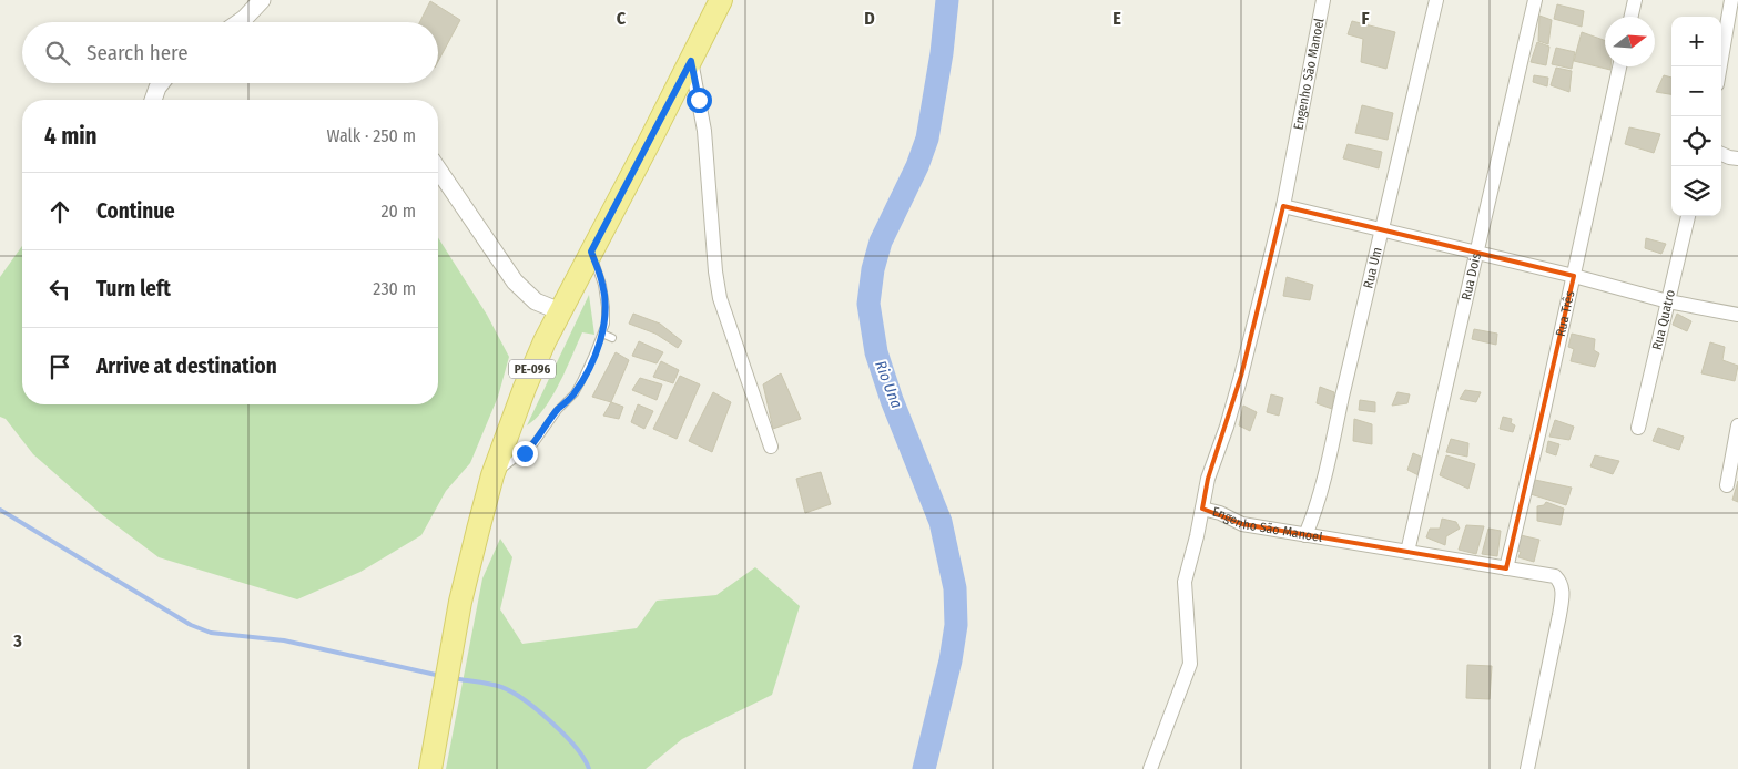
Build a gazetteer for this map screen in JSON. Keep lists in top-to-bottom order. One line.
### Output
{"streets":{"main road":["PE-096"],"street":["Engenho São Manoel","Rua Um","Rua Dois","Rua Três","Rua Quatro"]},"crossings":[["Engenho São Manoel","Rua Um"],["Engenho São Manoel","Rua Dois"],["Engenho São Manoel","Rua Três"]],"water":["Rio Una"],"north":"right","page":{"map_buttons":["+","−"],"search":"Search here","heading":["4 min","Walk · 250 m"],"list":[["Continue","20 m"],["Turn left","230 m"],"Arrive at destination"]},"grid":{"columns":["C","D","E","F"],"rows":["3"]}}
